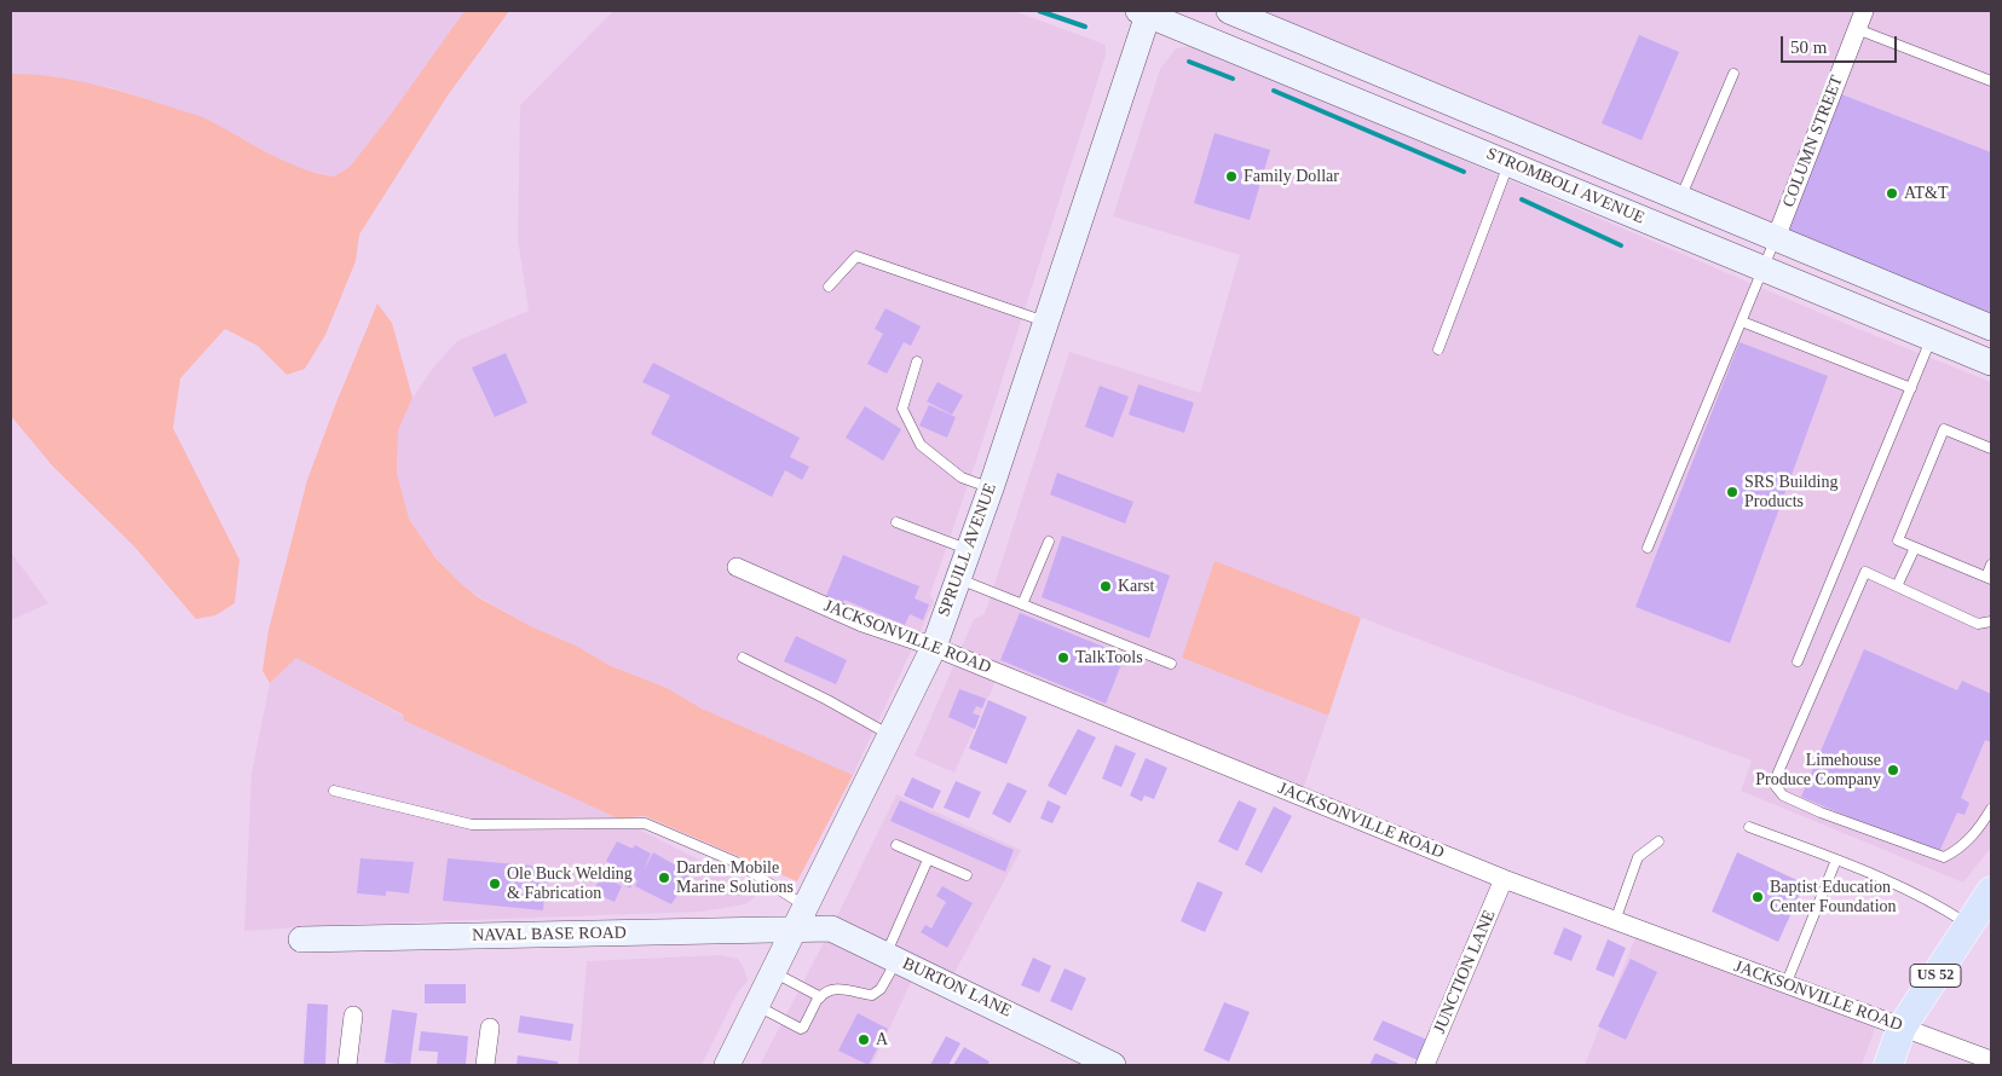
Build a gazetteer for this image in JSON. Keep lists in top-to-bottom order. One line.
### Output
{"streets":{"main road":["US 52"],"street":["COLUMN STREET","STROMBOLI AVENUE","SPRUILL AVENUE","JACKSONVILLE ROAD","NAVAL BASE ROAD","JUNCTION LANE","BURTON LANE"]},"crossings":[["COLUMN STREET","STROMBOLI AVENUE"],["STROMBOLI AVENUE","SPRUILL AVENUE"],["SPRUILL AVENUE","JACKSONVILLE ROAD"],["SPRUILL AVENUE","NAVAL BASE ROAD"],["SPRUILL AVENUE","BURTON LANE"],["JACKSONVILLE ROAD","JUNCTION LANE"],["JACKSONVILLE ROAD","US 52"],["NAVAL BASE ROAD","BURTON LANE"]],"places":["Family Dollar","AT&T","SRS Building Products","Karst","TalkTools","Limehouse Produce Company","Darden Mobile Marine Solutions","Ole Buck Welding & Fabrication","Baptist Education Center Foundation","A"],"scale_bar":"50 m"}
